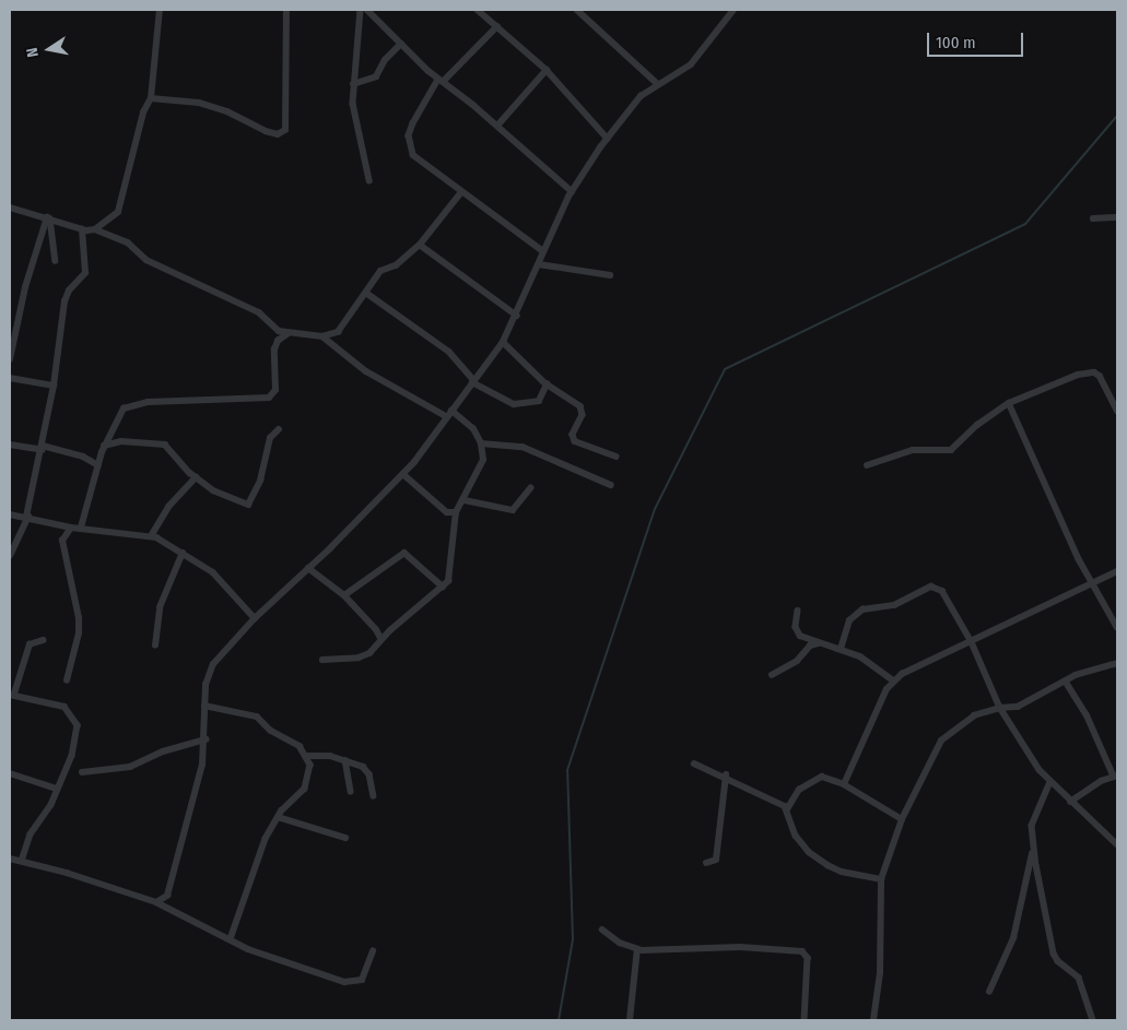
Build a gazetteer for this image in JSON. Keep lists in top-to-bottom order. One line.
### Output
{"scale_bar":"100 m","north":"left"}
